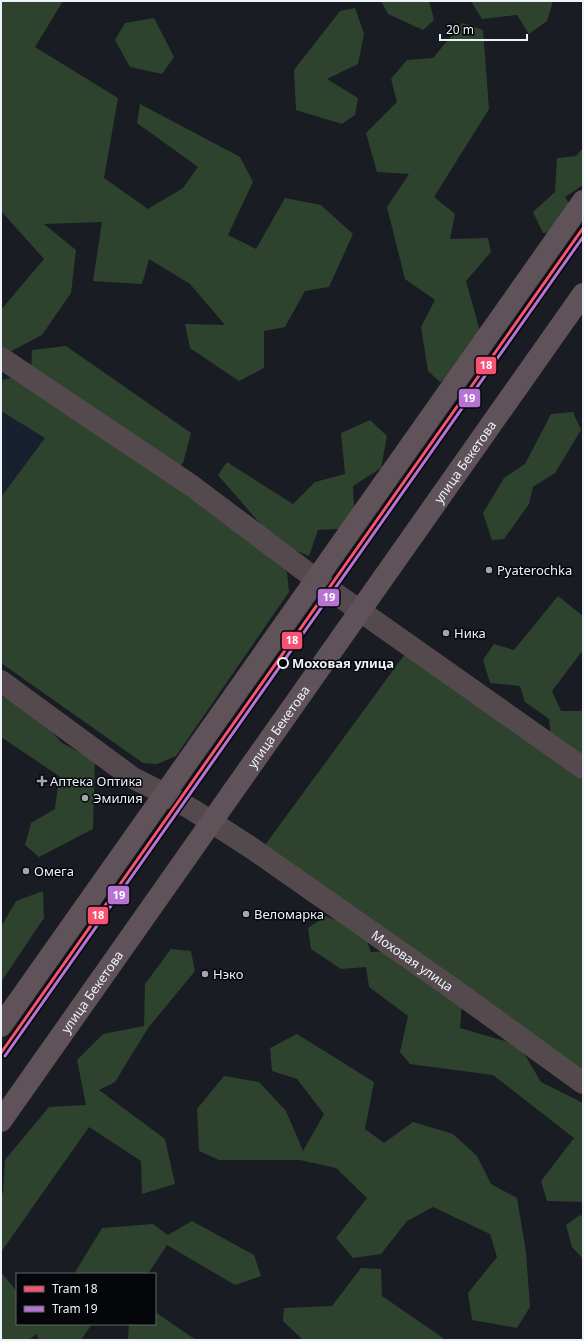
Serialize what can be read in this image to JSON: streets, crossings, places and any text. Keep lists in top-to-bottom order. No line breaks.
{"streets":{"main road":["улица Бекетова"],"street":["Моховая улица"]},"crossings":[["улица Бекетова","Моховая улица"]],"places":{"other":["Pyaterochka","Ника","Моховая улица","Эмилия","Омега","Веломарка","Нэко"],"health":["Аптека Оптика"]},"lines":["tram line 18","tram line 19"],"legend":["Tram 18","Tram 19"],"scale_bar":"20 m"}
